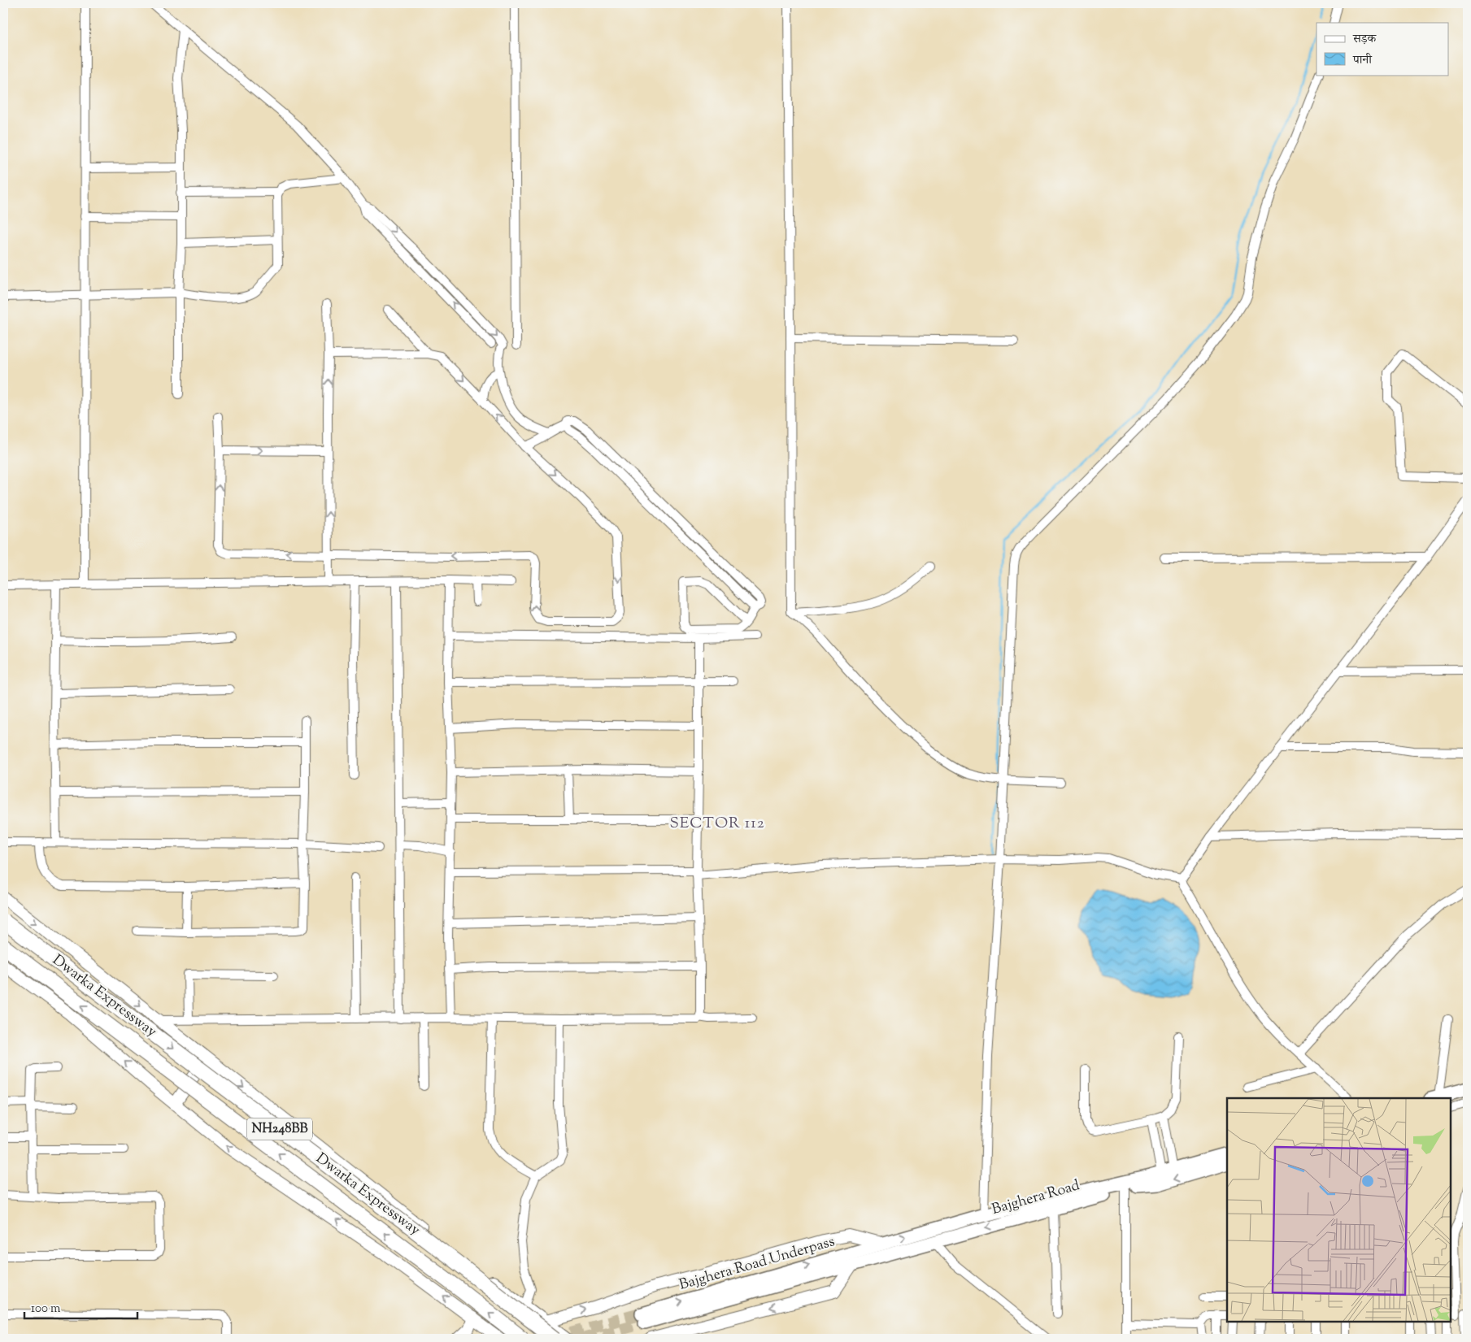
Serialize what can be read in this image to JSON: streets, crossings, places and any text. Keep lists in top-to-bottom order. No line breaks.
{"streets":{"highway":["Dwarka Expressway","NH248BB"],"main road":["Bajghera Road","Bajghera Road Underpass"]},"crossings":[["Bajghera Road","Bajghera Road Underpass"]],"districts":["SECTOR 112"],"legend":["सड़क","पानी"],"scale_bar":"100 m"}
